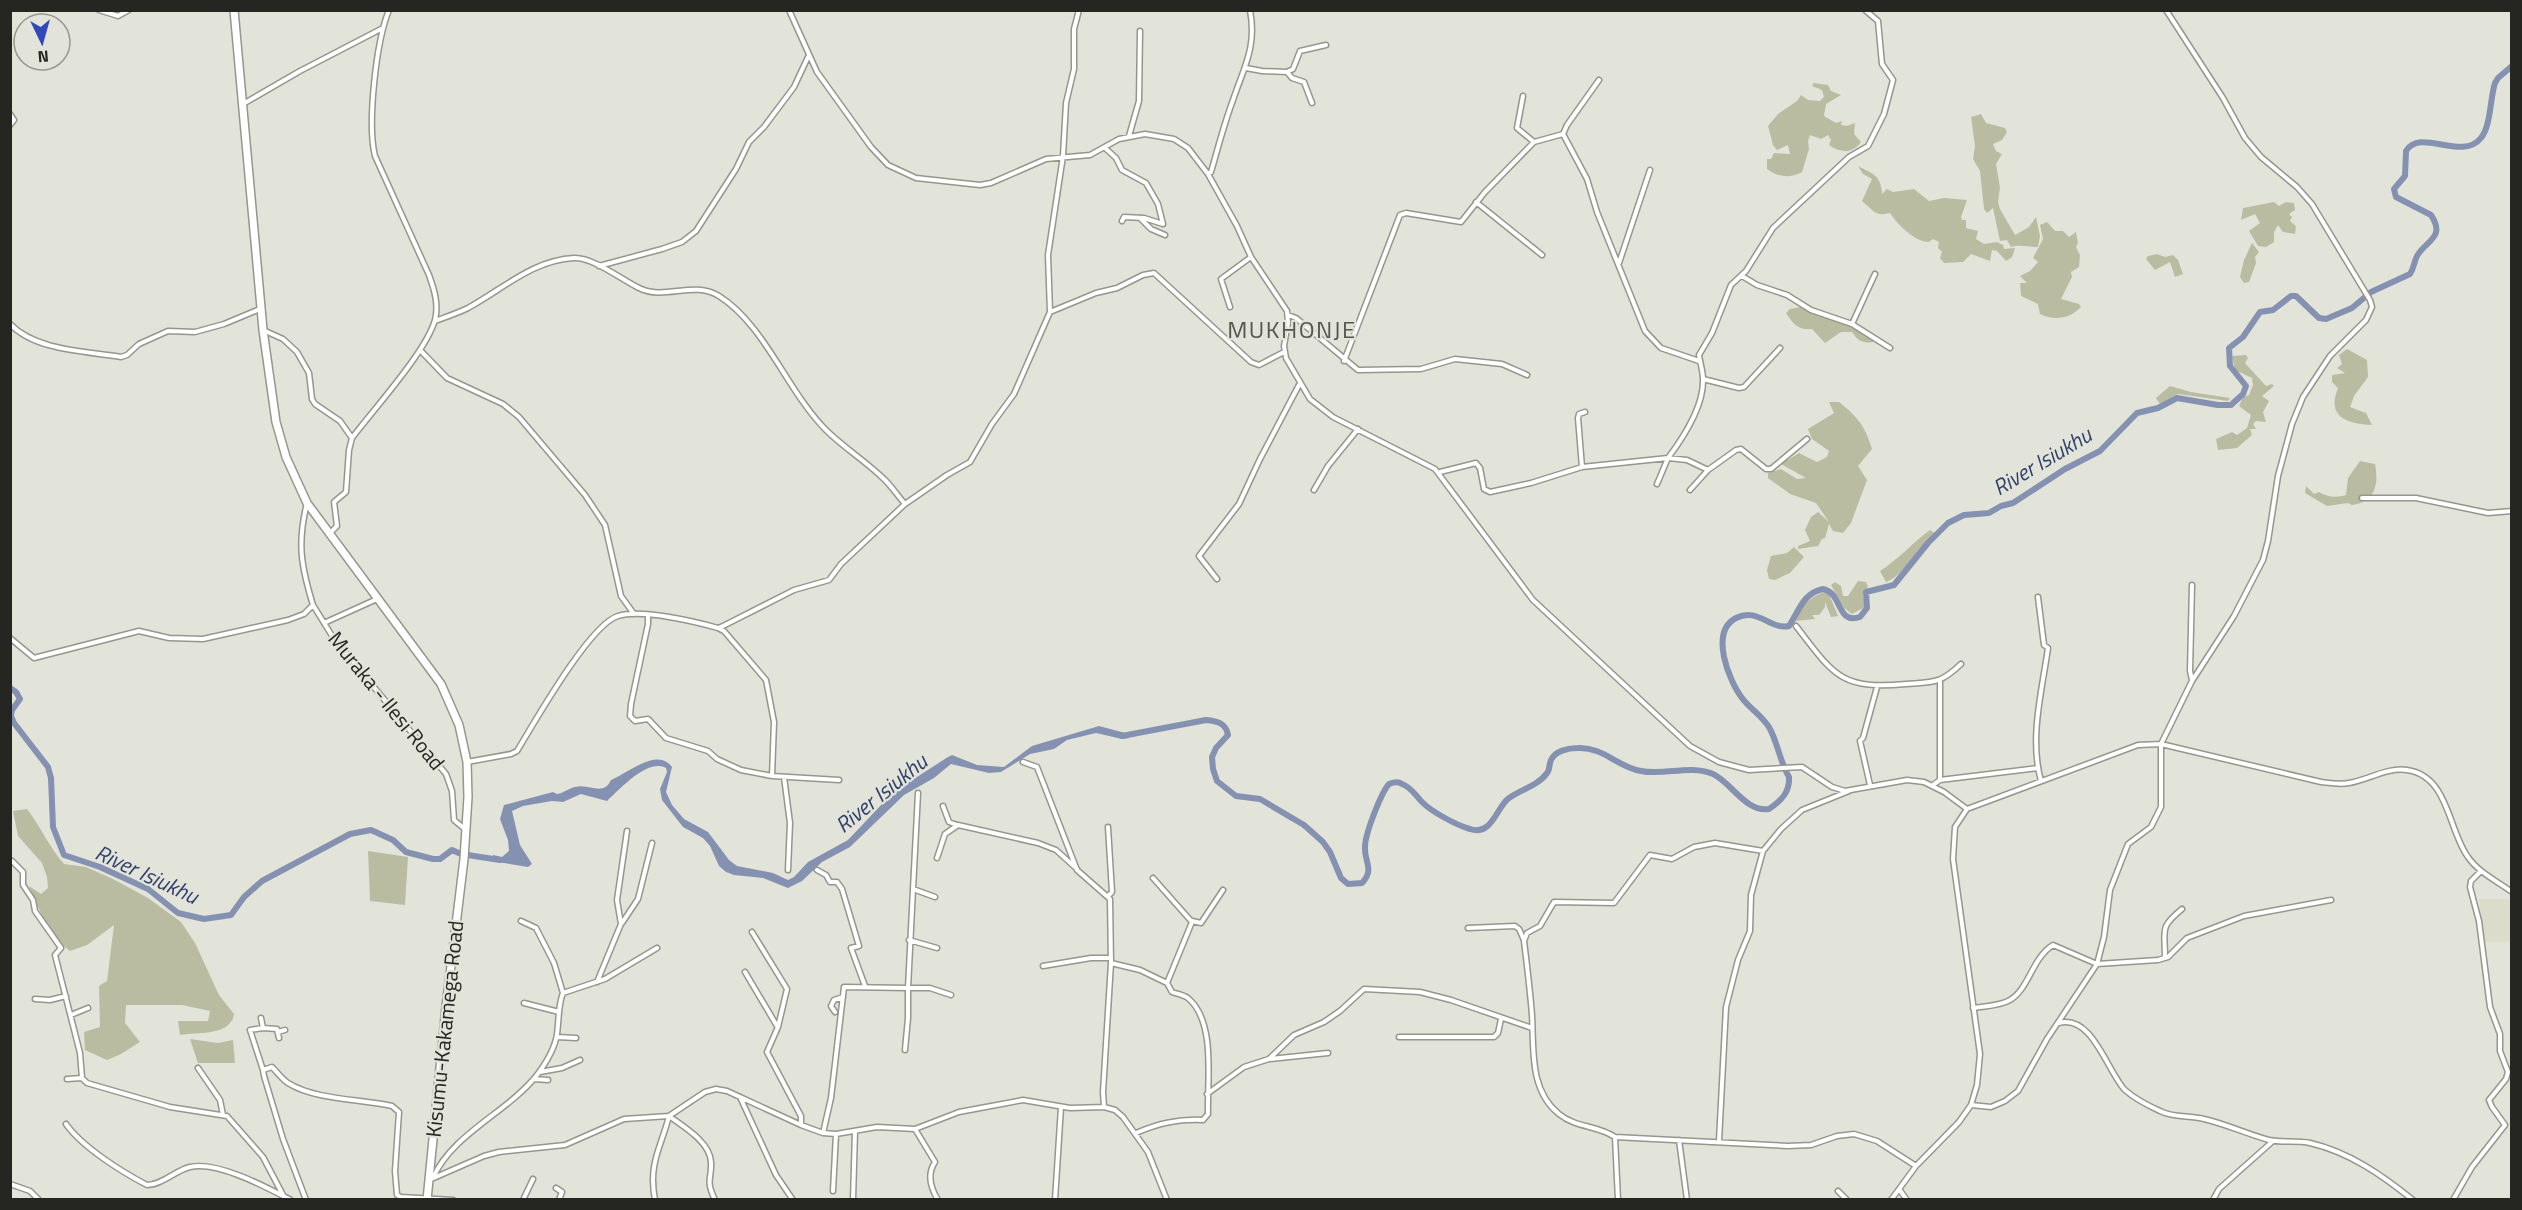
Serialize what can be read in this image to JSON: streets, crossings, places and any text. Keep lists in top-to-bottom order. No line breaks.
{"streets":{"highway":["Kisumu-Kakamega Road"],"street":["Muraka - Ilesi Road"]},"crossings":[["Muraka - Ilesi Road","Kisumu-Kakamega Road"]],"districts":["MUKHONJE"],"water":["River Isiukhu"],"north":"bottom"}
